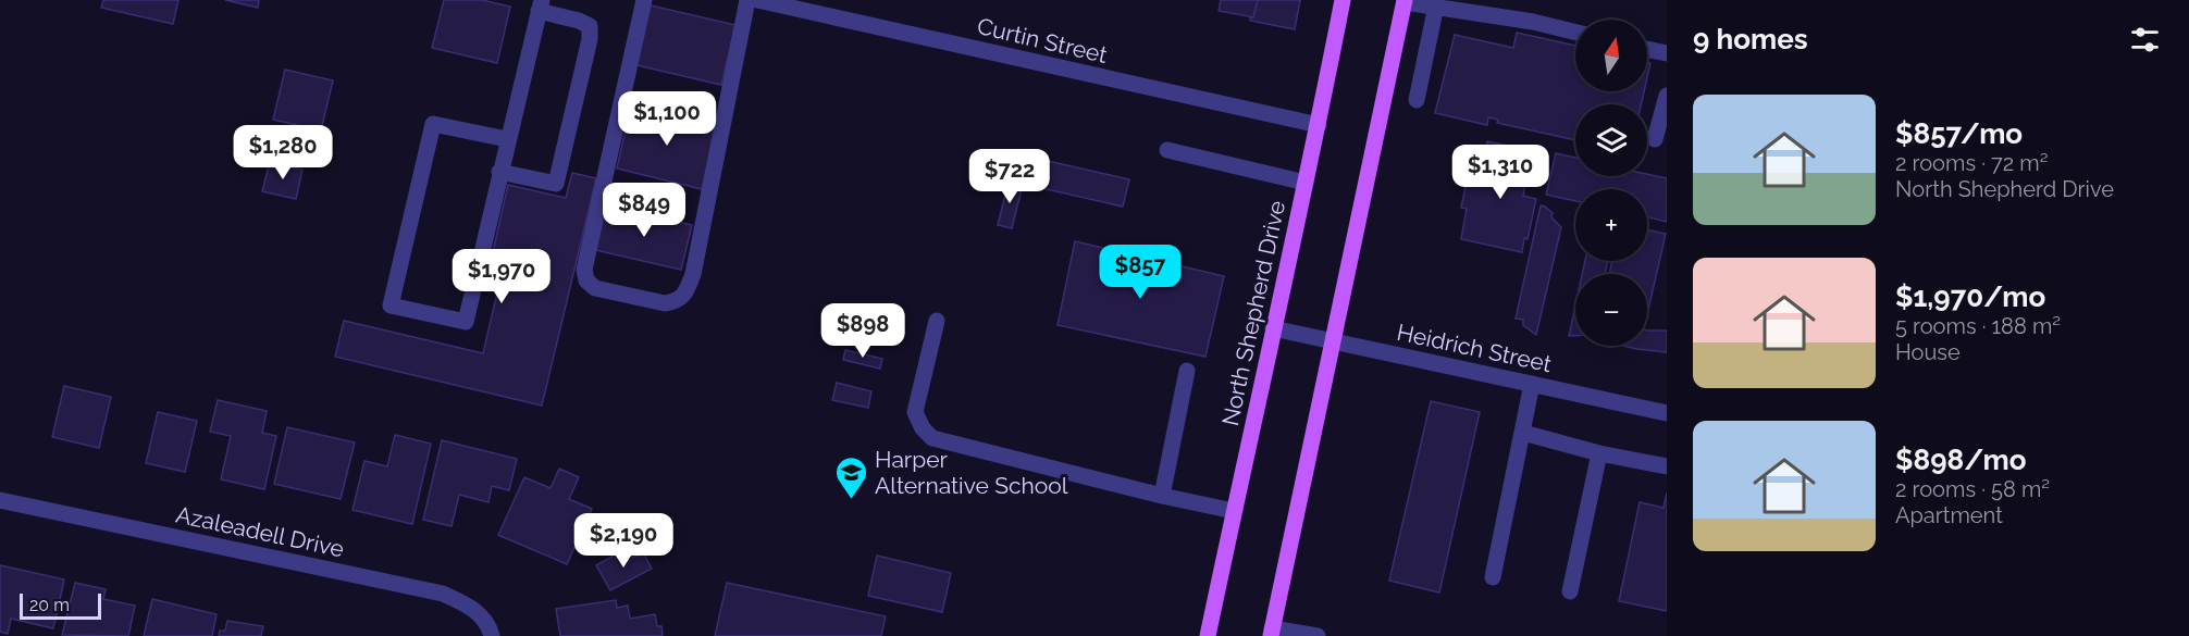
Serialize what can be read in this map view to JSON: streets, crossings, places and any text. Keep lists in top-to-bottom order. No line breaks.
{"streets":{"main road":["North Shepherd Drive"],"street":["Curtin Street","Heidrich Street","Azaleadell Drive"]},"crossings":[["Curtin Street","North Shepherd Drive"],["North Shepherd Drive","Heidrich Street"]],"places":{"school or university":["Harper Alternative School"]},"scale_bar":"20 m","north":"top","page":{"heading":"9 homes","map_buttons":["+","−"],"list":[{"name":"$857/mo","note":"2 rooms · 72 m² · North Shepherd Drive"},{"name":"$1,970/mo","note":"5 rooms · 188 m² · House"},{"name":"$898/mo","note":"2 rooms · 58 m² · Apartment"}],"price":["$1,100","$1,280","$1,310","$722","$849","$857","$1,970","$898","$2,190"],"scale":"20 m"}}
